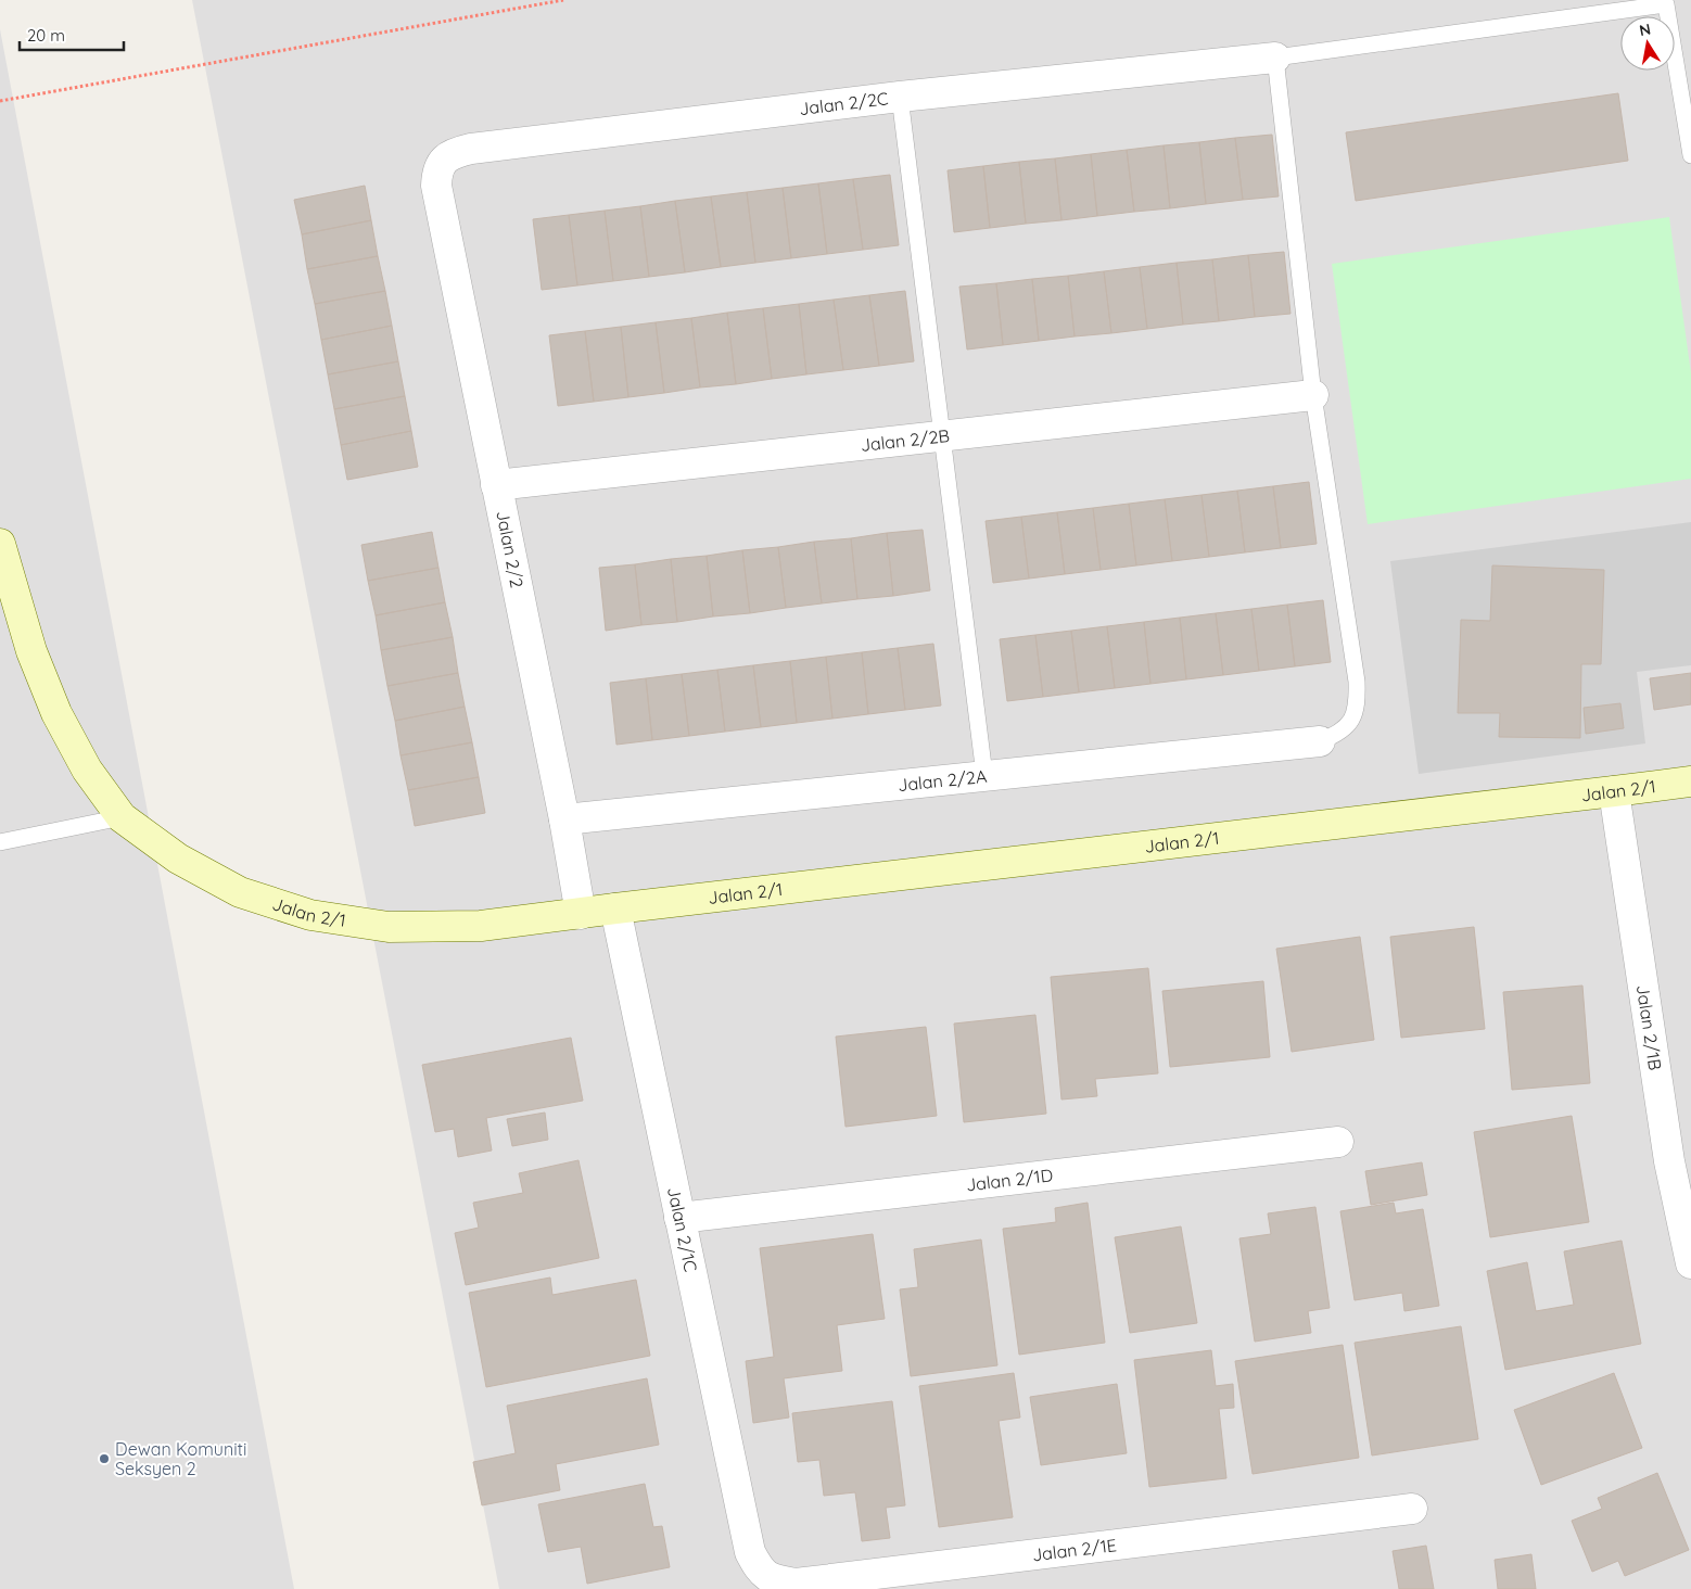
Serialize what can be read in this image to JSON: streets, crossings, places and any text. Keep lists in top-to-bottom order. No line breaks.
{"streets":{"street":["Jalan 2/2C","Jalan 2/2B","Jalan 2/2","Jalan 2/2A","Jalan 2/1","Jalan 2/1B","Jalan 2/1D","Jalan 2/1C","Jalan 2/1E"]},"crossings":[["Jalan 2/2C","Jalan 2/2"],["Jalan 2/2B","Jalan 2/2"],["Jalan 2/2","Jalan 2/2A"],["Jalan 2/2","Jalan 2/1"],["Jalan 2/1","Jalan 2/1B"],["Jalan 2/1","Jalan 2/1C"],["Jalan 2/1D","Jalan 2/1C"],["Jalan 2/1C","Jalan 2/1E"]],"places":["Dewan Komuniti Seksyen 2"],"scale_bar":"20 m","north":"top"}
